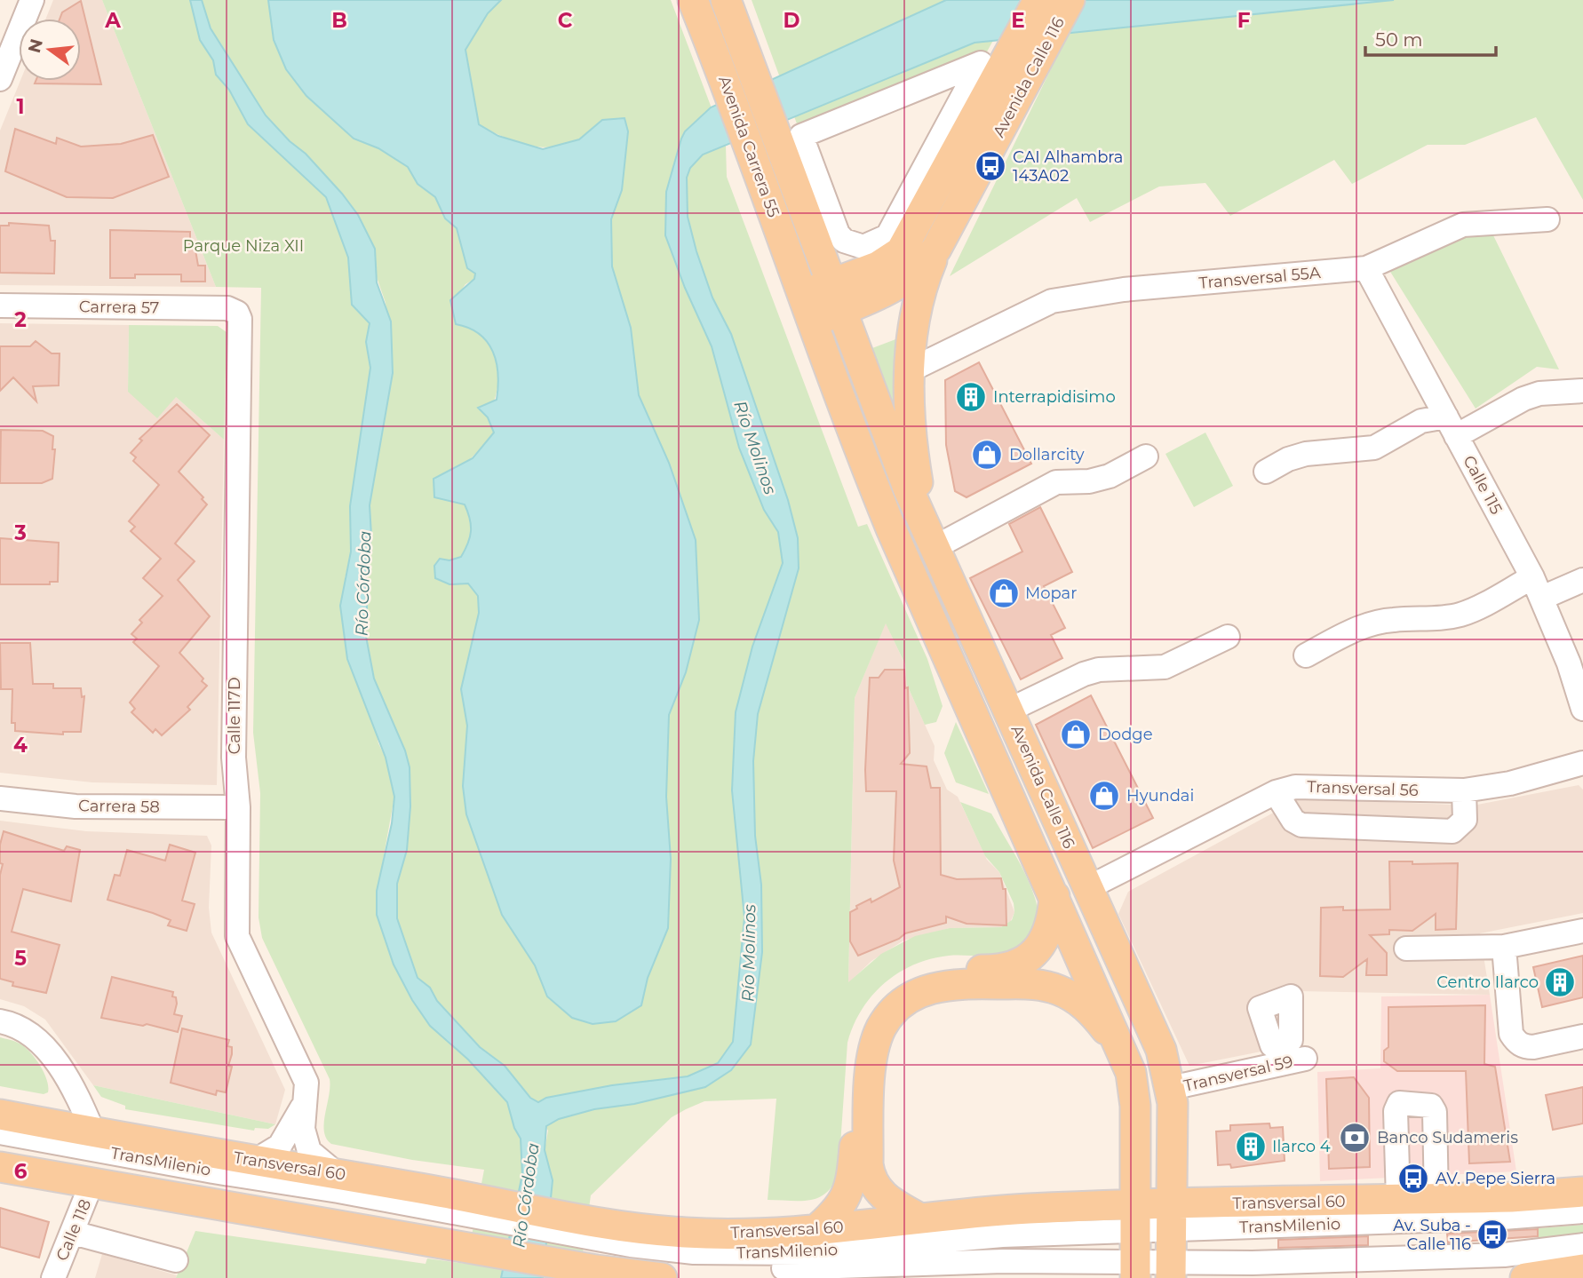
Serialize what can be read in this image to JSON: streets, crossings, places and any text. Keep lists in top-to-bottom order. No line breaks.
{"streets":{"main road":["Avenida Calle 116","Avenida Carrera 55","Transversal 60"],"street":["Transversal 55A","Carrera 57","Calle 115","Calle 117D","Transversal 56","Carrera 58","Transversal 59","TransMilenio","Calle 118"]},"crossings":[["Avenida Calle 116","Avenida Carrera 55"],["Avenida Calle 116","Transversal 56"],["Avenida Calle 116","Transversal 59"],["Avenida Calle 116","TransMilenio"],["Avenida Calle 116","Transversal 60"],["Transversal 55A","Calle 115"],["Carrera 57","Calle 117D"],["Calle 117D","Carrera 58"],["Calle 117D","Transversal 60"],["TransMilenio","Transversal 60"],["Transversal 60","Calle 118"]],"water":["Río Molinos","Río Córdoba"],"parks":["Parque Niza XII"],"places":{"bus stop":["CAI Alhambra 143A02","AV. Pepe Sierra","Av. Suba - Calle 116"],"building":["Interrapidisimo","Centro Ilarco","Ilarco 4"],"shop":["Dollarcity","Mopar","Dodge","Hyundai"],"bank":["Banco Sudameris"]},"scale_bar":"50 m","north":"left","grid":{"columns":["A","B","C","D","E","F"],"rows":["1","2","3","4","5","6"]}}
